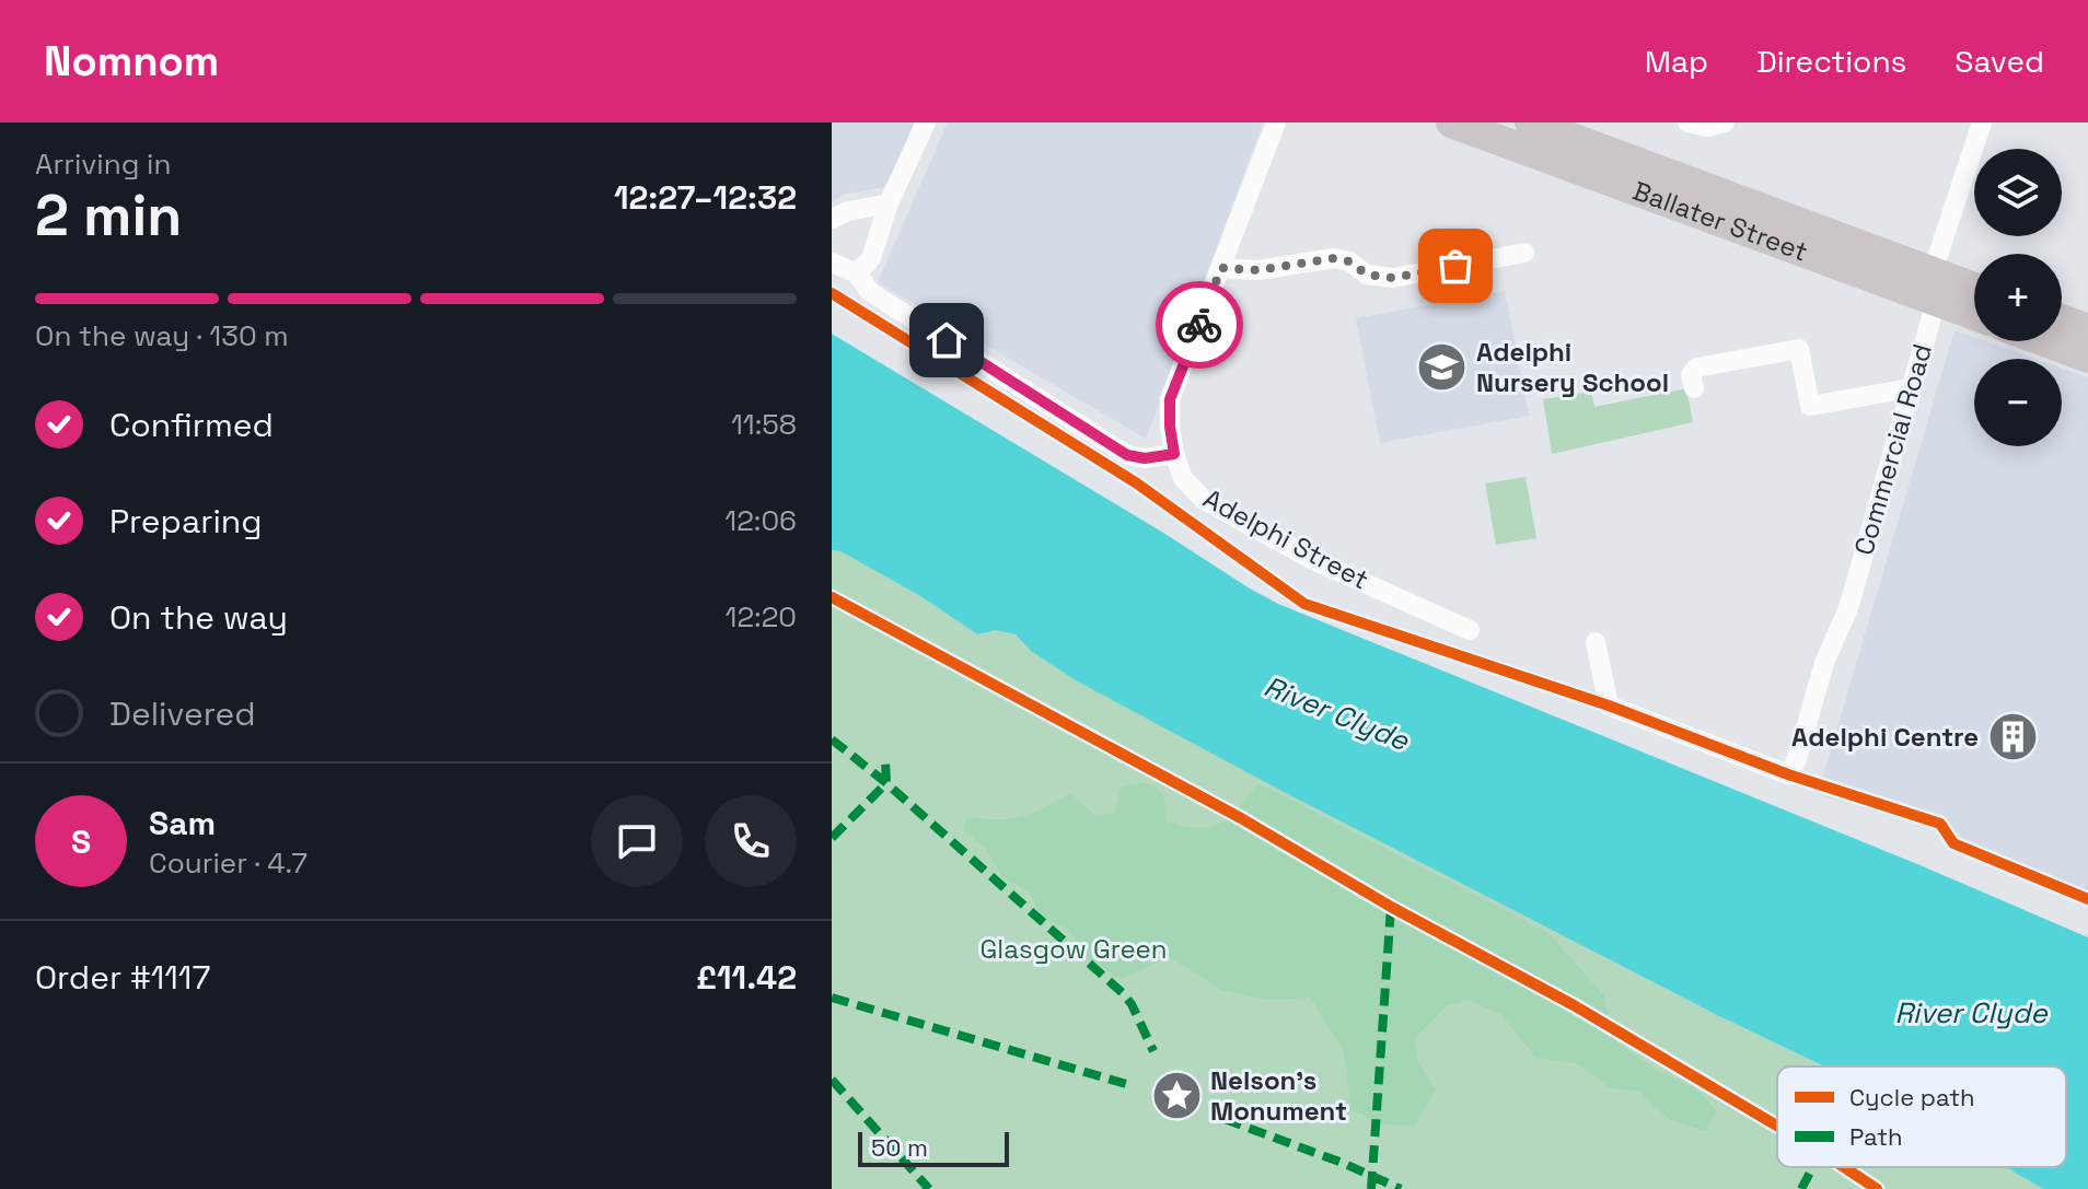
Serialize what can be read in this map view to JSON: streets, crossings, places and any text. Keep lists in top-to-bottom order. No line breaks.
{"streets":{"main road":["Ballater Street"],"street":["Commercial Road","Adelphi Street"]},"crossings":[["Ballater Street","Commercial Road"]],"water":["River Clyde"],"parks":["Glasgow Green"],"places":{"school or university":["Adelphi Nursery School"],"building":["Adelphi Centre"],"place":["Nelson's Monument"]},"legend":["Cycle path","Path"],"scale_bar":"50 m","page":{"header":"Nomnom","nav":["Map","Directions","Saved"],"heading":["2 min","Arriving in","12:27–12:32"],"panel":["Sam","Courier · 4.7","Order #1117","£11.42"],"map_buttons":["+","−"],"bar":"On the way · 130 m","list":[["Confirmed","11:58"],["Preparing","12:06"],["On the way","12:20"],"Delivered"],"round":"S","scale":"50 m"}}
